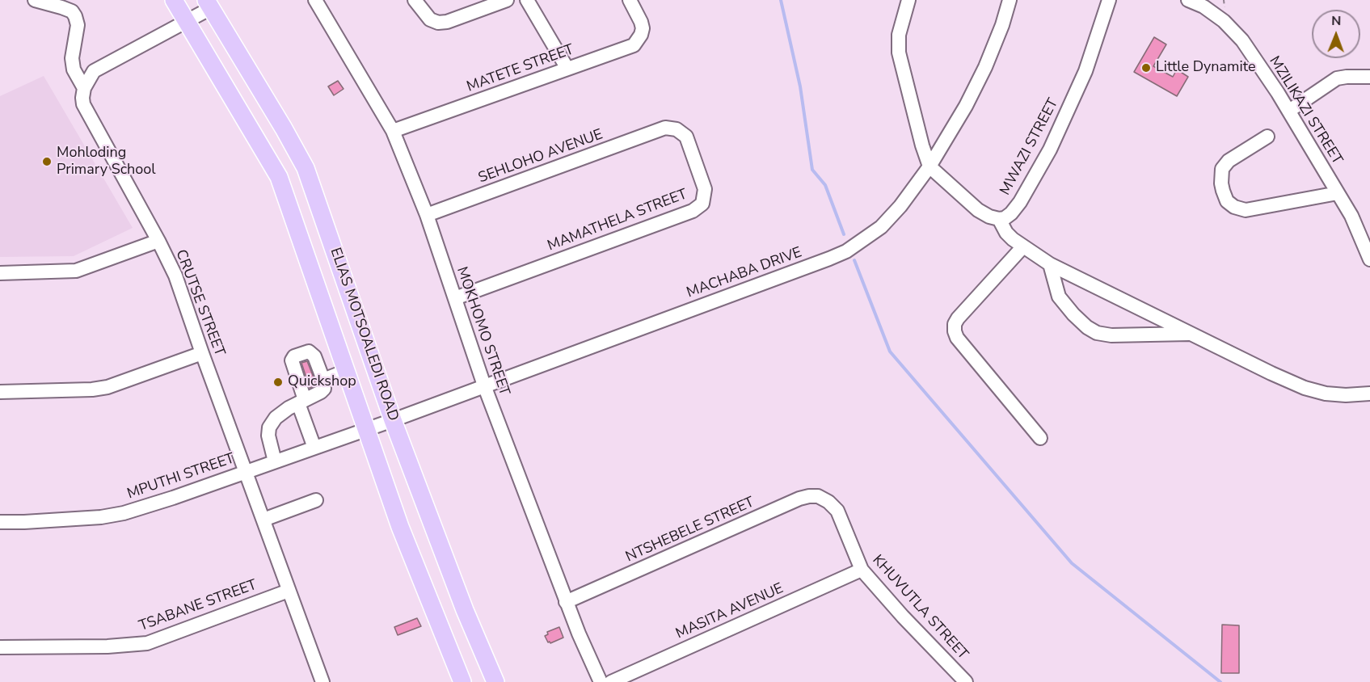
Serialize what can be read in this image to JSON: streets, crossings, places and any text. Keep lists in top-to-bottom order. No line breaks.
{"streets":{"main road":["ELIAS MOTSOALEDI ROAD"],"street":["MATETE STREET","MZILIKAZI STREET","MWAZI STREET","SEHLOHO AVENUE","MAMATHELA STREET","MACHABA DRIVE","CRUTSE STREET","MOKHOMO STREET","MPUTHI STREET","NTSHEBELE STREET","TSABANE STREET","KHUVUTLA STREET","MASITA AVENUE"]},"crossings":[["MATETE STREET","MOKHOMO STREET"],["SEHLOHO AVENUE","MAMATHELA STREET"],["SEHLOHO AVENUE","MOKHOMO STREET"],["MAMATHELA STREET","MOKHOMO STREET"],["MACHABA DRIVE","MOKHOMO STREET"],["MACHABA DRIVE","ELIAS MOTSOALEDI ROAD"],["MACHABA DRIVE","MPUTHI STREET"],["CRUTSE STREET","MPUTHI STREET"],["CRUTSE STREET","TSABANE STREET"],["MOKHOMO STREET","NTSHEBELE STREET"],["ELIAS MOTSOALEDI ROAD","MPUTHI STREET"],["NTSHEBELE STREET","KHUVUTLA STREET"],["KHUVUTLA STREET","MASITA AVENUE"]],"places":["Little Dynamite","Mohloding Primary School","Quickshop"],"north":"top"}
